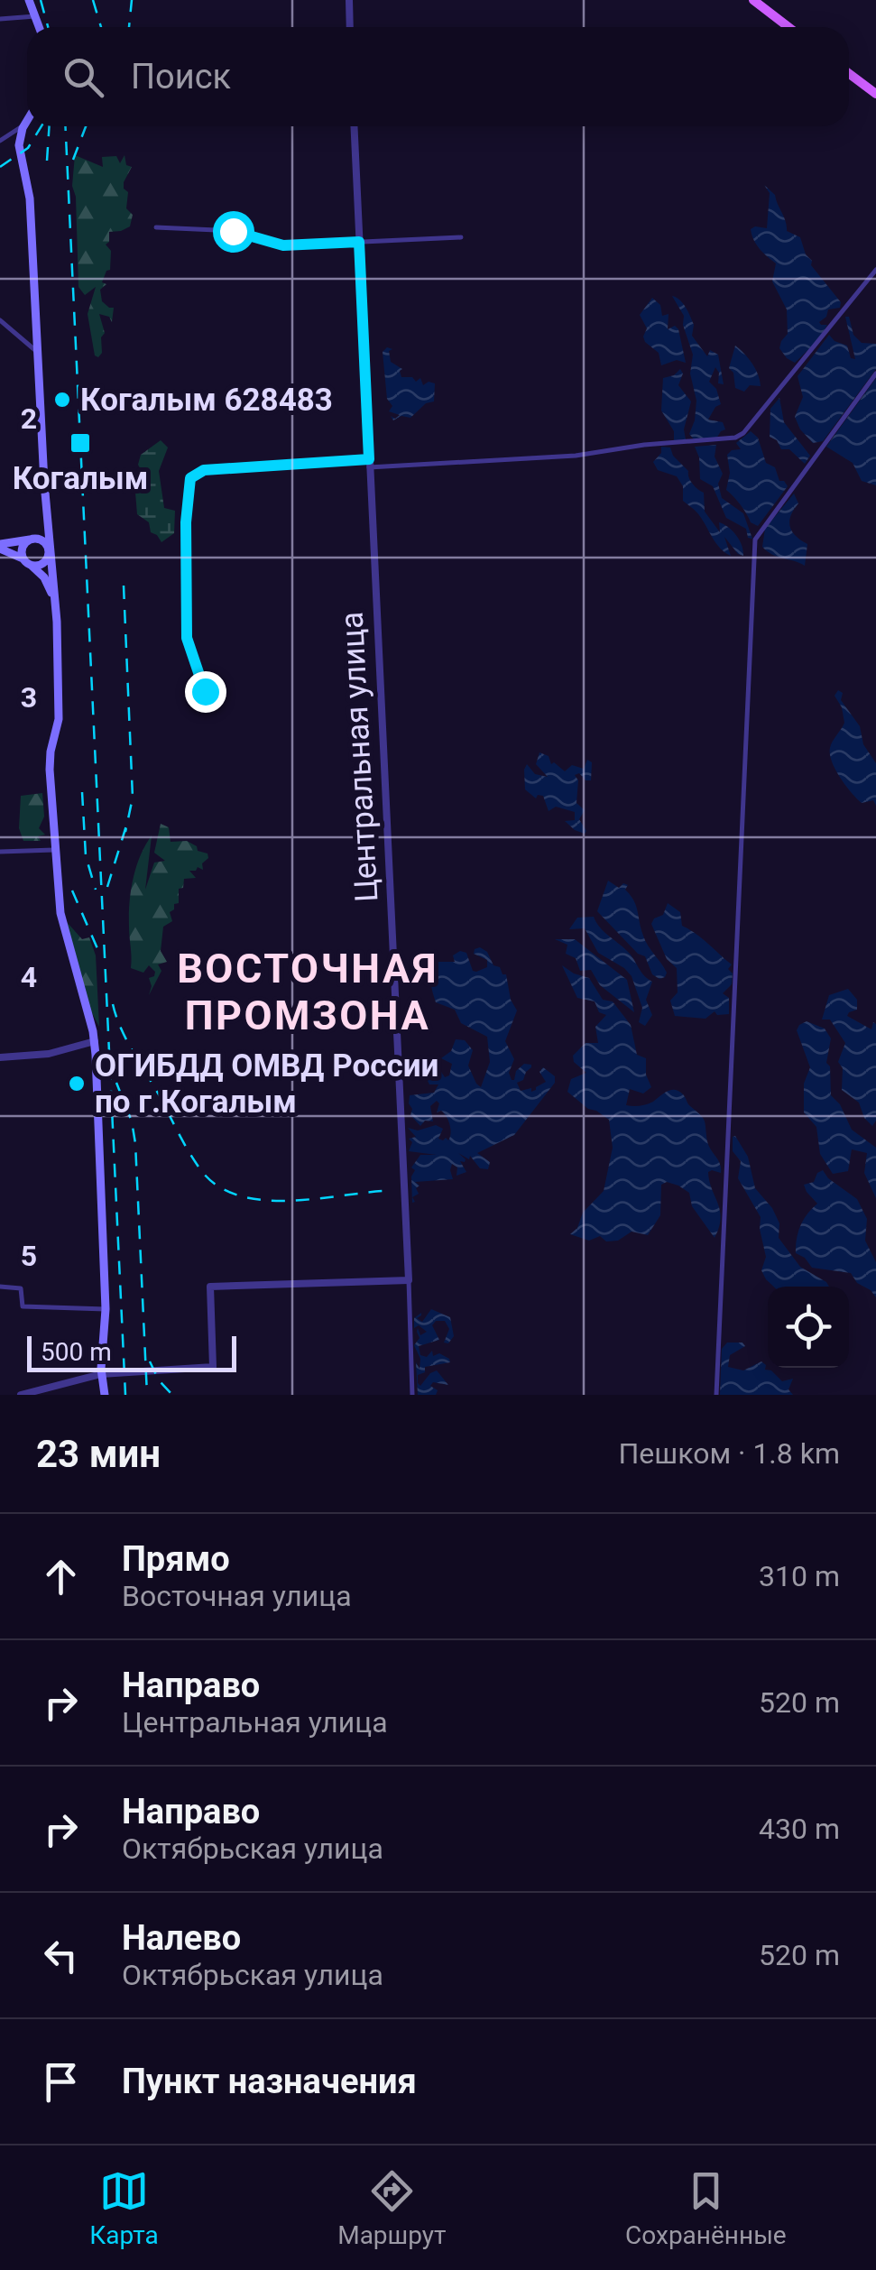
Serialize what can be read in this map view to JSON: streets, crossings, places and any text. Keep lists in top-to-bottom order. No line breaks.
{"streets":{"street":["Центральная улица"]},"districts":["ВОСТОЧНАЯ ПРОМЗОНА"],"places":{"other":["Когалым 628483","ОГИБДД ОМВД России по г.Когалым"],"transit":["Когалым"]},"scale_bar":"500 m","page":{"search":"Поиск","scale":"500 m","heading":["23 мин","Пешком · 1.8 km"],"list":[["Прямо","Восточная улица","310 m"],["Направо","Центральная улица","520 m"],["Направо","Октябрьская улица","430 m"],["Налево","Октябрьская улица","520 m"],"Пункт назначения"],"nav":["Карта","Маршрут","Сохранённые"]},"grid":{"rows":["2","3","4","5"]}}
